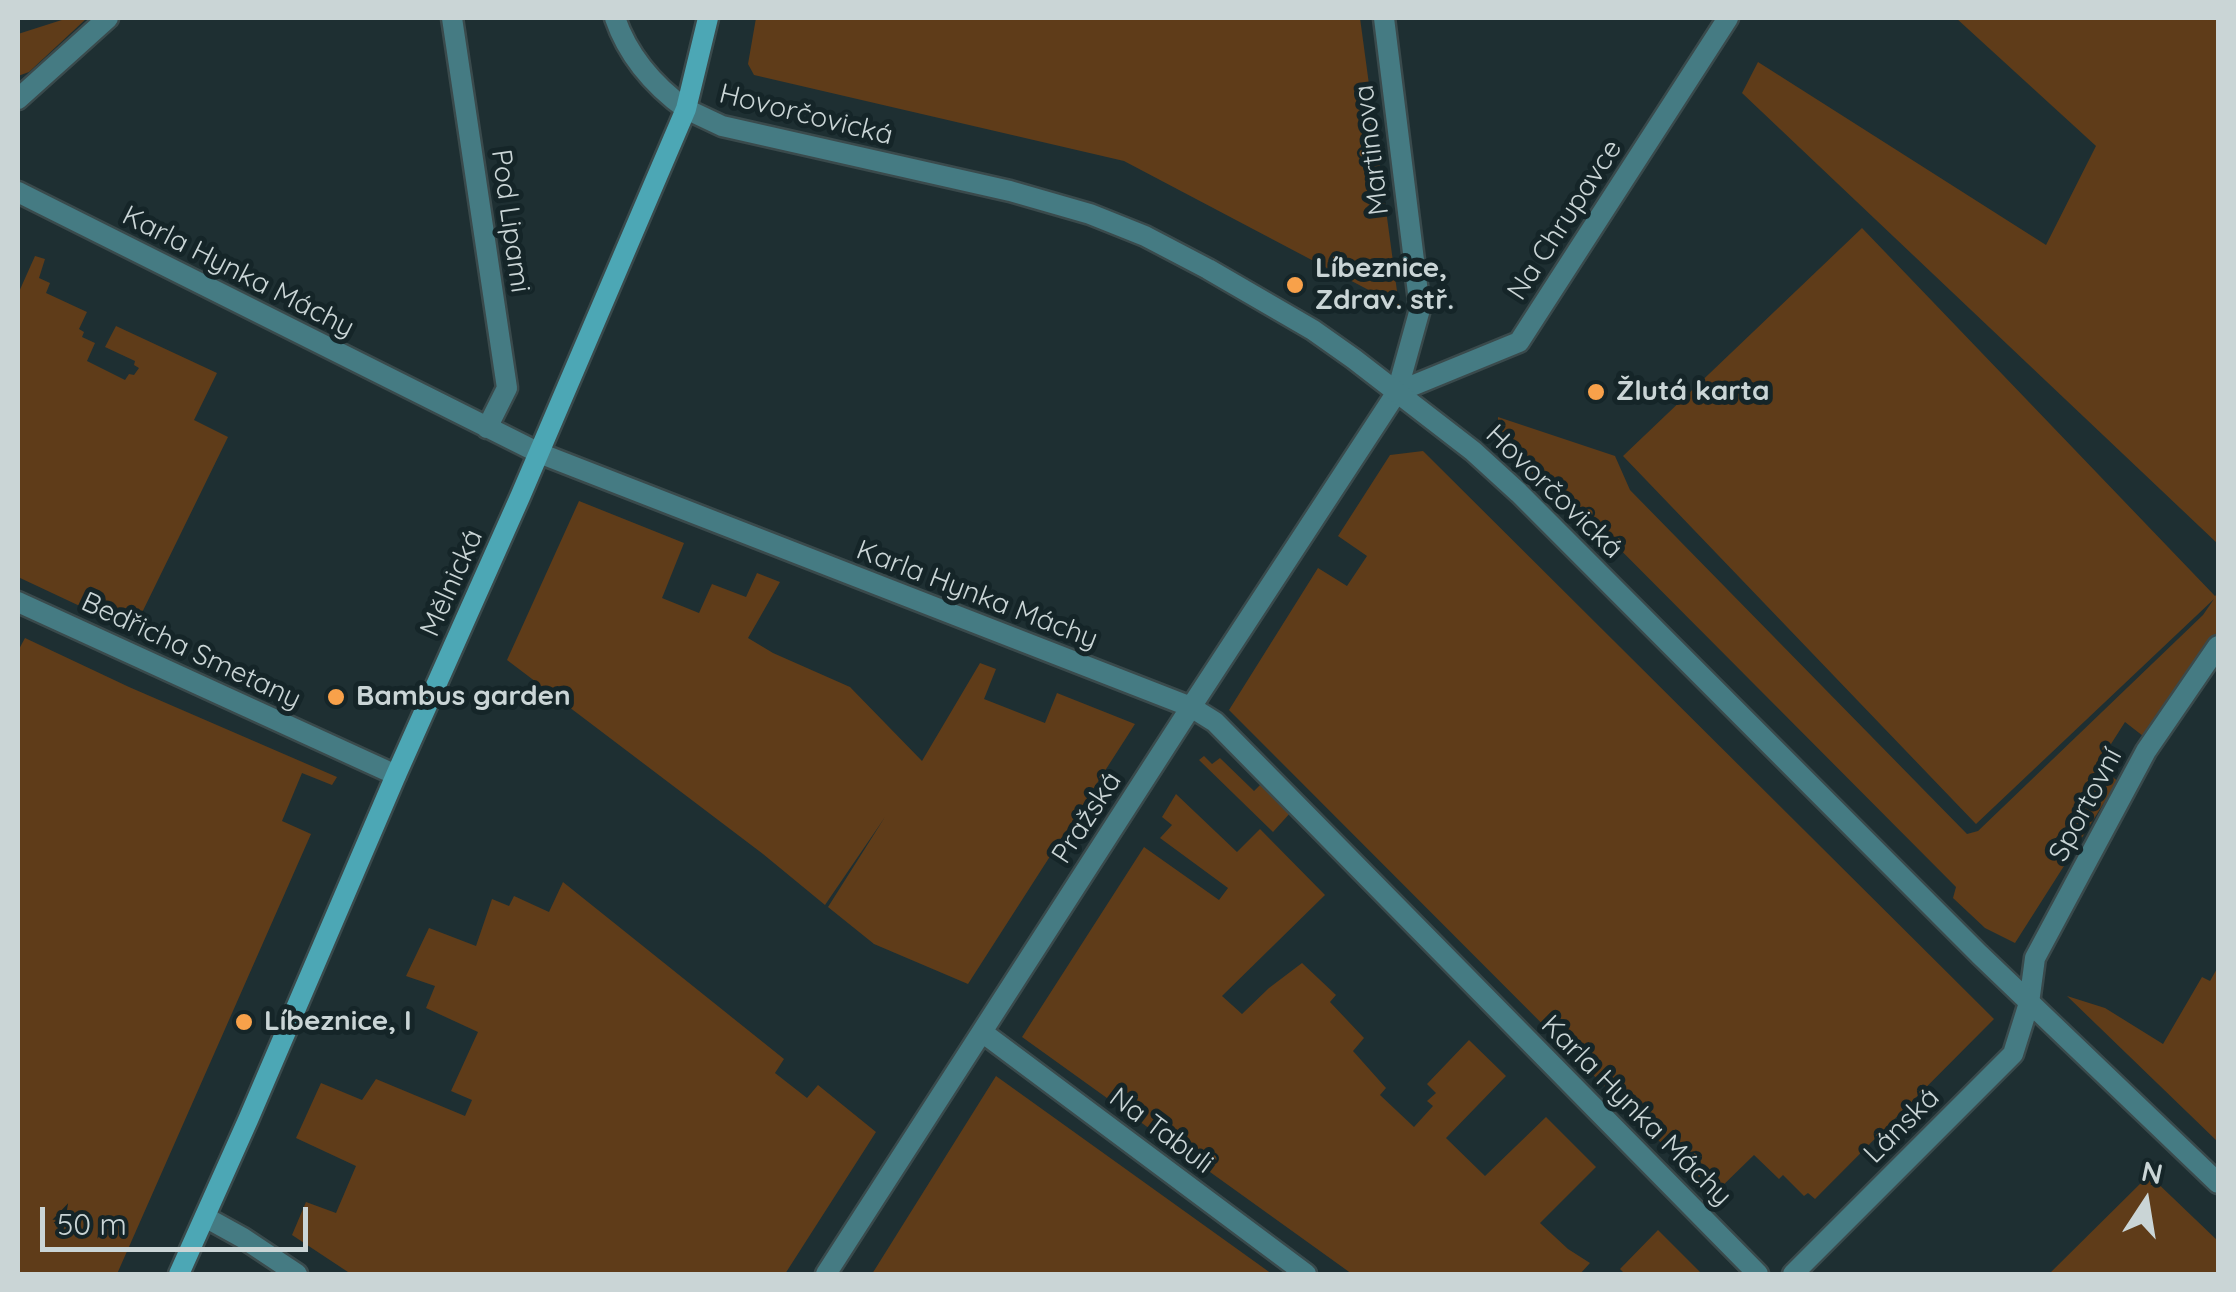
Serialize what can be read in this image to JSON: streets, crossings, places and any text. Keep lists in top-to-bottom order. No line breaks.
{"streets":{"main road":["Mělnická"],"street":["Hovorčovická","Martinova","Na Chrupavce","Pod Lipami","Karla Hynka Máchy","Bedřicha Smetany","Sportovní","Pražská","Lánská","Na Tabuli"]},"crossings":[["Hovorčovická","Martinova"],["Hovorčovická","Na Chrupavce"],["Hovorčovická","Mělnická"],["Hovorčovická","Sportovní"],["Hovorčovická","Pražská"],["Hovorčovická","Lánská"],["Martinova","Na Chrupavce"],["Martinova","Pražská"],["Na Chrupavce","Pražská"],["Pod Lipami","Karla Hynka Máchy"],["Karla Hynka Máchy","Mělnická"],["Karla Hynka Máchy","Pražská"],["Mělnická","Bedřicha Smetany"],["Sportovní","Lánská"],["Pražská","Na Tabuli"]],"places":["Líbeznice, Zdrav. stř.","Žlutá karta","Bambus garden","Líbeznice, I"],"scale_bar":"50 m","north":"top"}
